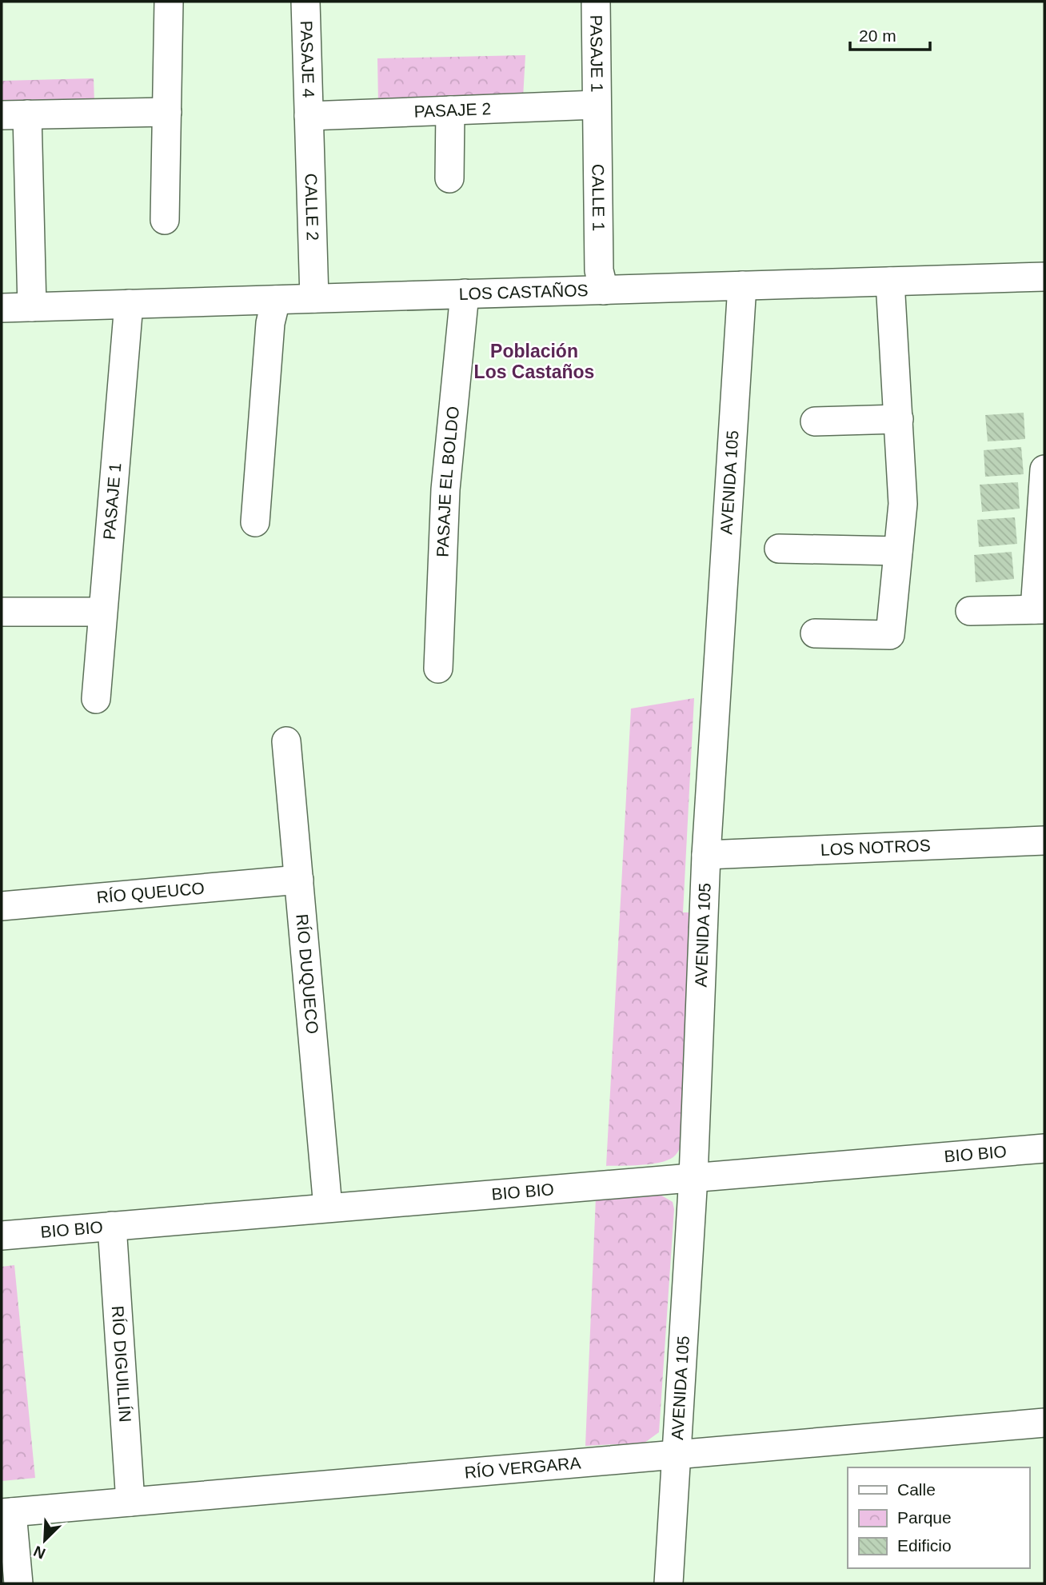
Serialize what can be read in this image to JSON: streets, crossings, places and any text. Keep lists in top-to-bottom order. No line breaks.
{"streets":{"street":["PASAJE 1","PASAJE 4","PASAJE 2","CALLE 1","CALLE 2","LOS CASTAÑOS","PASAJE EL BOLDO","AVENIDA 105","LOS NOTROS","RÍO QUEUCO","RÍO DUQUECO","BIO BIO","RÍO DIGUILLÍN","RÍO VERGARA"]},"crossings":[["PASAJE 1","PASAJE 2"],["PASAJE 1","CALLE 1"],["PASAJE 1","LOS CASTAÑOS"],["PASAJE 4","PASAJE 2"],["PASAJE 4","CALLE 2"],["PASAJE 2","CALLE 1"],["PASAJE 2","CALLE 2"],["CALLE 1","LOS CASTAÑOS"],["CALLE 2","LOS CASTAÑOS"],["LOS CASTAÑOS","PASAJE EL BOLDO"],["LOS CASTAÑOS","AVENIDA 105"],["AVENIDA 105","LOS NOTROS"],["AVENIDA 105","BIO BIO"],["AVENIDA 105","RÍO VERGARA"],["RÍO QUEUCO","RÍO DUQUECO"],["RÍO DUQUECO","BIO BIO"],["BIO BIO","RÍO DIGUILLÍN"],["RÍO DIGUILLÍN","RÍO VERGARA"]],"districts":["Población Los Castaños"],"legend":["Calle","Parque","Edificio"],"scale_bar":"20 m","north":"bottom left"}
